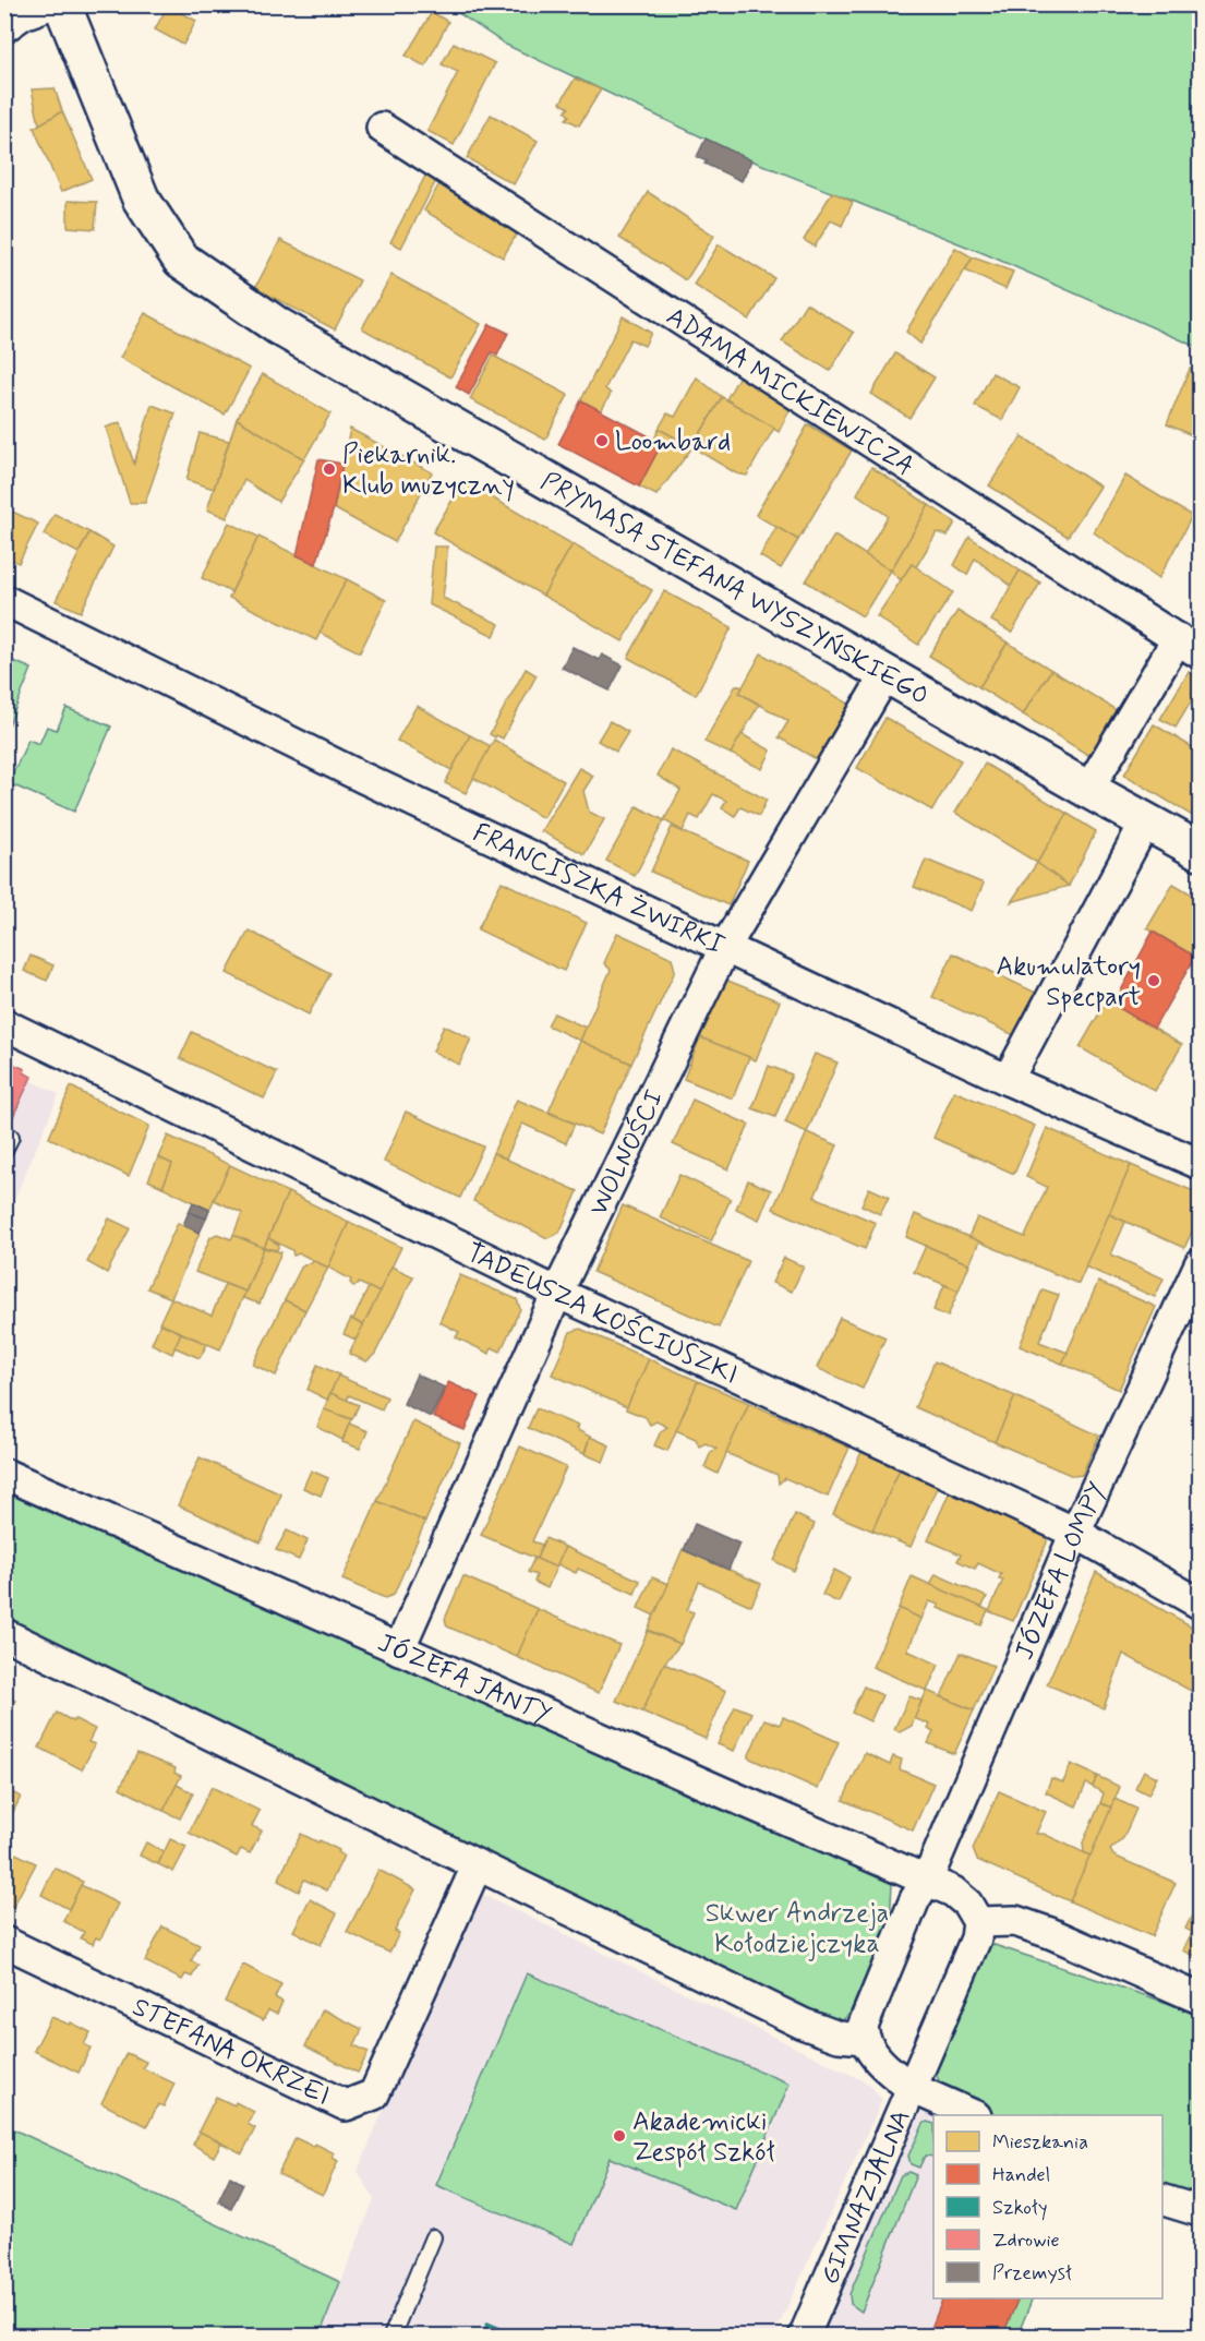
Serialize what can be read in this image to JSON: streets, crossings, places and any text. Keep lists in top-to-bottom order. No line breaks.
{"streets":{"street":["ADAMA MICKIEWICZA","PRYMASA STEFANA WYSZYŃSKIEGO","FRANCISZKA ŻWIRKI","WOLNOŚCI","TADEUSZA KOŚCIUSZKI","JÓZEFA LOMPY","JÓZEFA JANTY","STEFANA OKRZEI","GIMNAZJALNA"]},"crossings":[["PRYMASA STEFANA WYSZYŃSKIEGO","WOLNOŚCI"],["FRANCISZKA ŻWIRKI","WOLNOŚCI"],["WOLNOŚCI","TADEUSZA KOŚCIUSZKI"],["WOLNOŚCI","JÓZEFA JANTY"],["TADEUSZA KOŚCIUSZKI","JÓZEFA LOMPY"],["JÓZEFA LOMPY","JÓZEFA JANTY"]],"parks":["Skwer Andrzeja Kołodziejczyka"],"places":["Loombard","Piekarnik. Klub muzyczny","Akumulatory Specpart","Akademicki Zespół Szkół"],"legend":["Mieszkania","Handel","Szkoły","Zdrowie","Przemysł"]}
